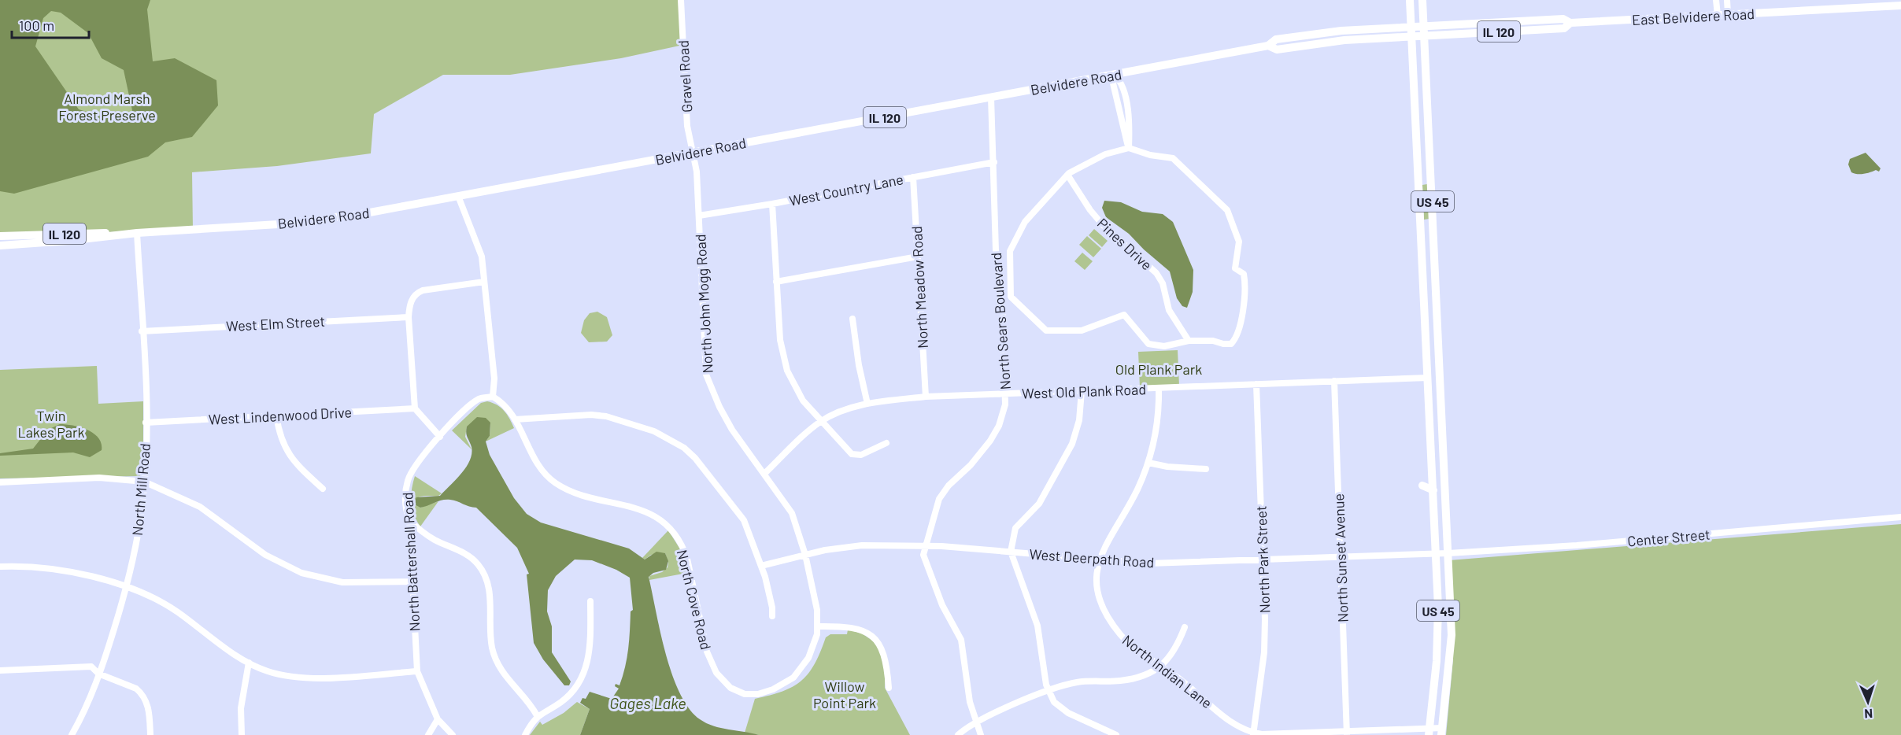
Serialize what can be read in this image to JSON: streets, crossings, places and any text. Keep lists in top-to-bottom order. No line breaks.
{"streets":{"main road":["East Belvidere Road","IL 120","Belvidere Road","US 45"],"street":["Gravel Road","West Country Lane","Pines Drive","North Meadow Road","North John Mogg Road","North Sears Boulevard","West Elm Street","West Old Plank Road","West Lindenwood Drive","North Mill Road","Center Street","West Deerpath Road","North Sunset Avenue","North Park Street","North Battershall Road","North Cove Road","North Indian Lane"]},"crossings":[["East Belvidere Road","Belvidere Road"],["East Belvidere Road","US 45"],["Gravel Road","Belvidere Road"],["Gravel Road","North John Mogg Road"],["Belvidere Road","US 45"],["Belvidere Road","North John Mogg Road"],["Belvidere Road","North Sears Boulevard"],["Belvidere Road","North Mill Road"],["West Country Lane","North Meadow Road"],["West Country Lane","North John Mogg Road"],["West Country Lane","North Sears Boulevard"],["US 45","West Old Plank Road"],["US 45","Center Street"],["US 45","West Deerpath Road"],["US 45","North Indian Lane"],["North Meadow Road","West Old Plank Road"],["North John Mogg Road","West Old Plank Road"],["North John Mogg Road","West Deerpath Road"],["North John Mogg Road","North Cove Road"],["North Sears Boulevard","West Old Plank Road"],["North Sears Boulevard","West Deerpath Road"],["West Elm Street","North Mill Road"],["West Old Plank Road","North Sunset Avenue"],["West Old Plank Road","North Park Street"],["West Old Plank Road","North Indian Lane"],["West Lindenwood Drive","North Mill Road"],["Center Street","West Deerpath Road"],["West Deerpath Road","North Sunset Avenue"],["West Deerpath Road","North Park Street"],["West Deerpath Road","North Indian Lane"],["North Sunset Avenue","North Indian Lane"],["North Park Street","North Indian Lane"],["North Battershall Road","North Cove Road"]],"water":["Gages Lake"],"parks":["Almond Marsh Forest Preserve","Old Plank Park","Twin Lakes Park","Willow Point Park"],"scale_bar":"100 m","north":"bottom"}
